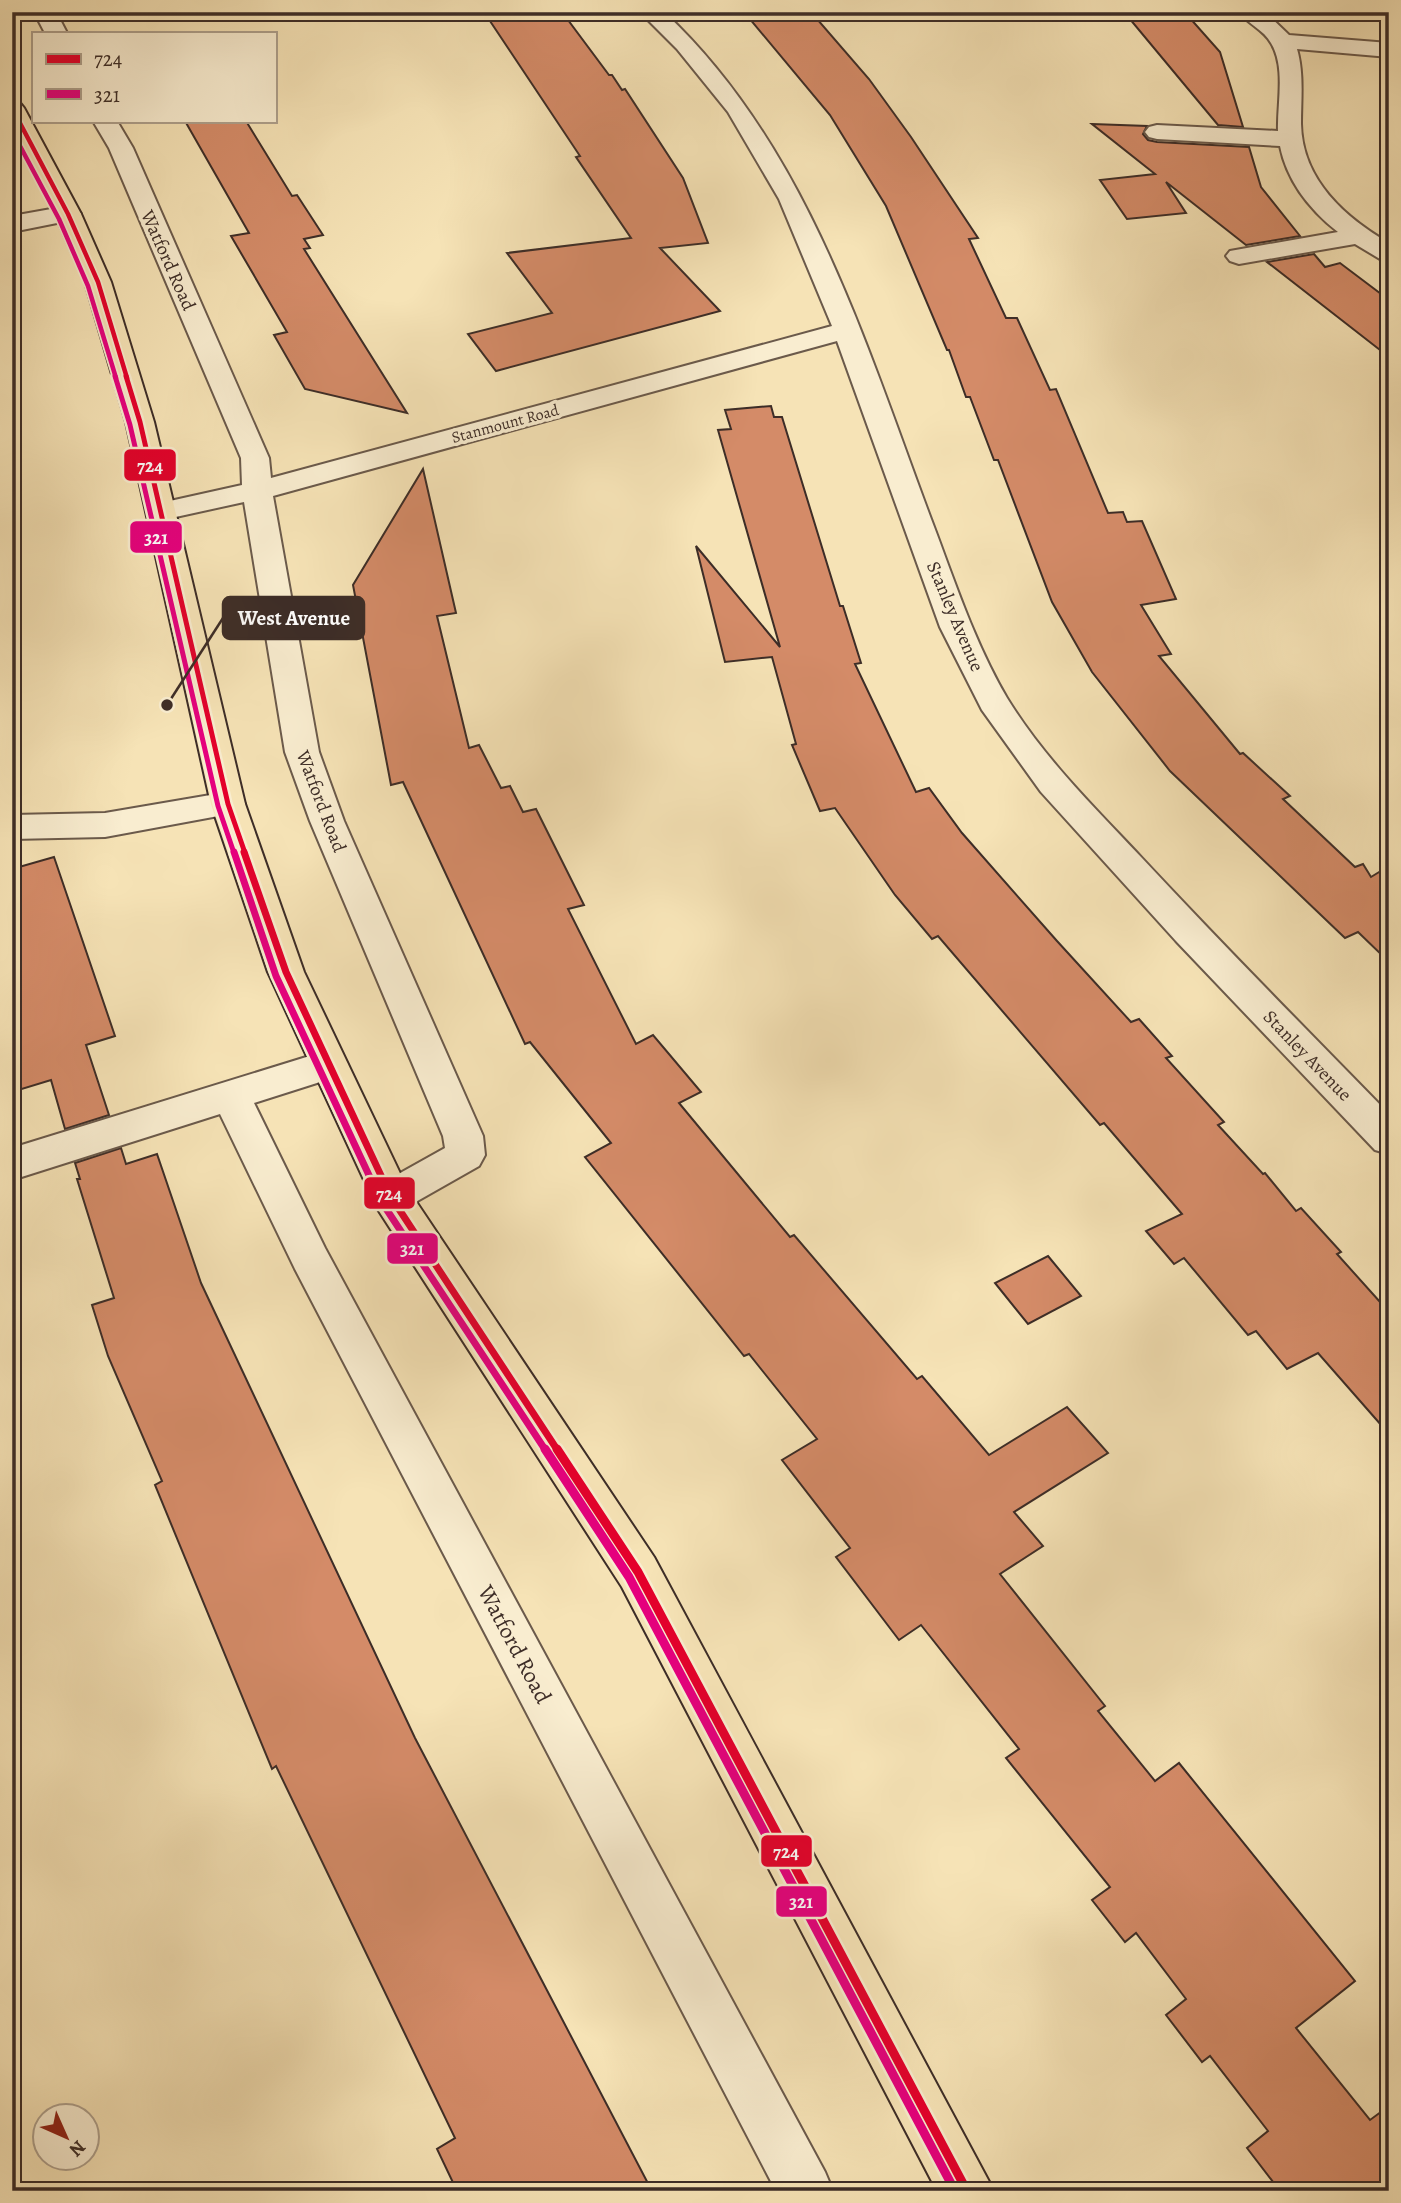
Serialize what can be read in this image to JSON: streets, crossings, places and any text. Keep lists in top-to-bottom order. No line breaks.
{"streets":{"street":["Watford Road","Stanmount Road","Stanley Avenue"]},"crossings":[["Watford Road","Stanmount Road"],["Stanmount Road","Stanley Avenue"]],"places":["West Avenue"],"lines":["transit line 724","transit line 321"],"legend":["724","321"],"north":"bottom right"}
